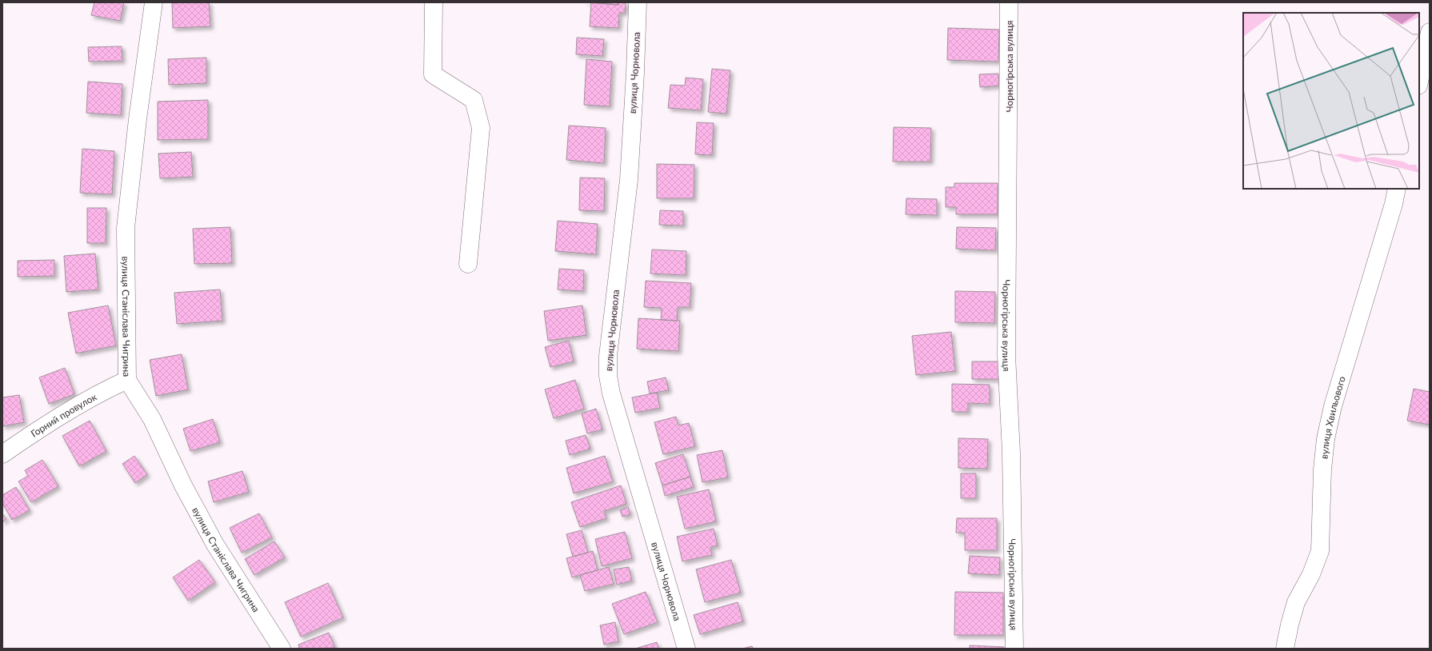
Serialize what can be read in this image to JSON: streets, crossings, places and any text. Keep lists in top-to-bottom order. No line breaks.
{"streets":{"street":["Чорногірська вулиця","вулиця Чорновола","вулиця Станіслава Чигрина","Горний провулок","вулиця Хвильового"]},"crossings":[["вулиця Станіслава Чигрина","Горний провулок"]]}
